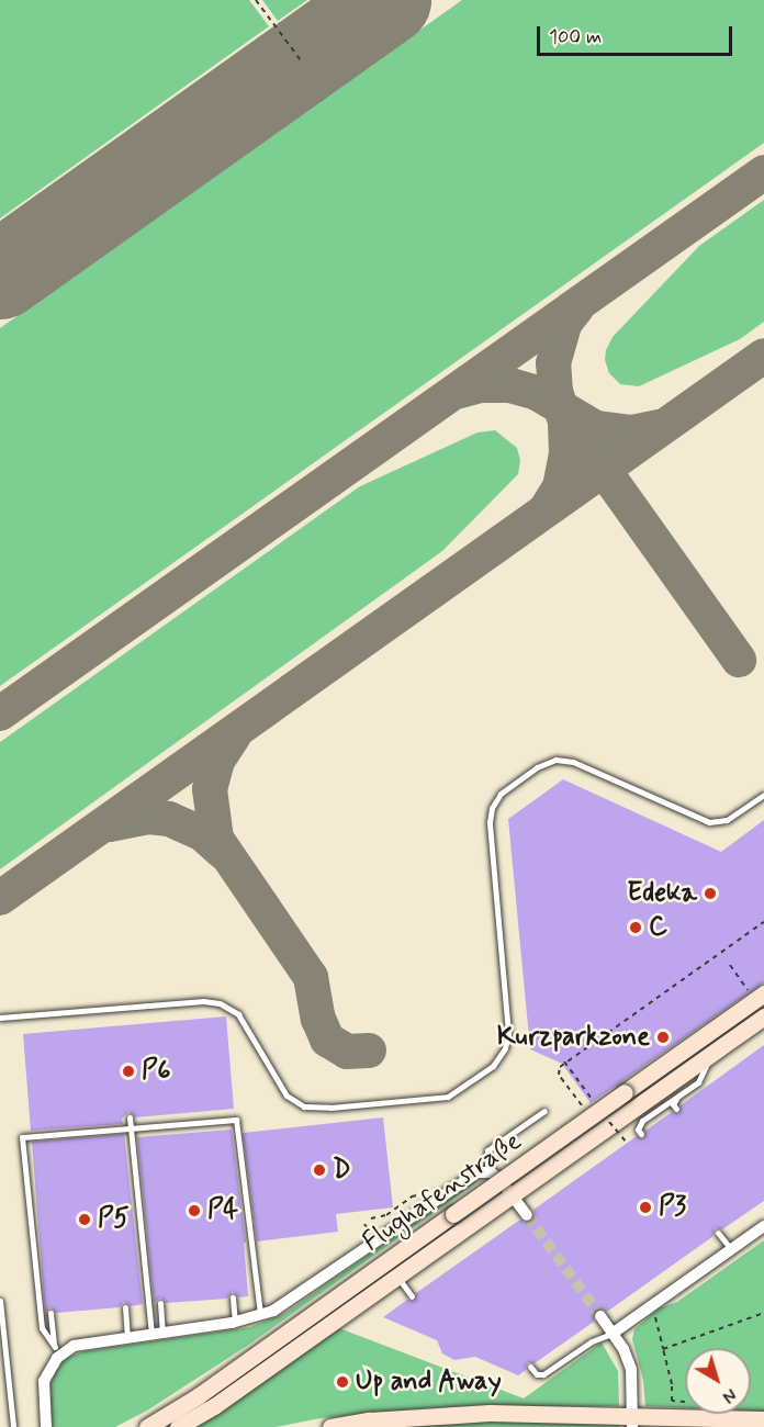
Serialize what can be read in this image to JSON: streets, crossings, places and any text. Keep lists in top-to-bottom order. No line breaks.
{"streets":{"main road":["Flughafenstraße"]},"places":["Edeka","C","Kurzparkzone","P6","D","P3","P4","P5","Up and Away"],"scale_bar":"100 m","north":"bottom right"}
